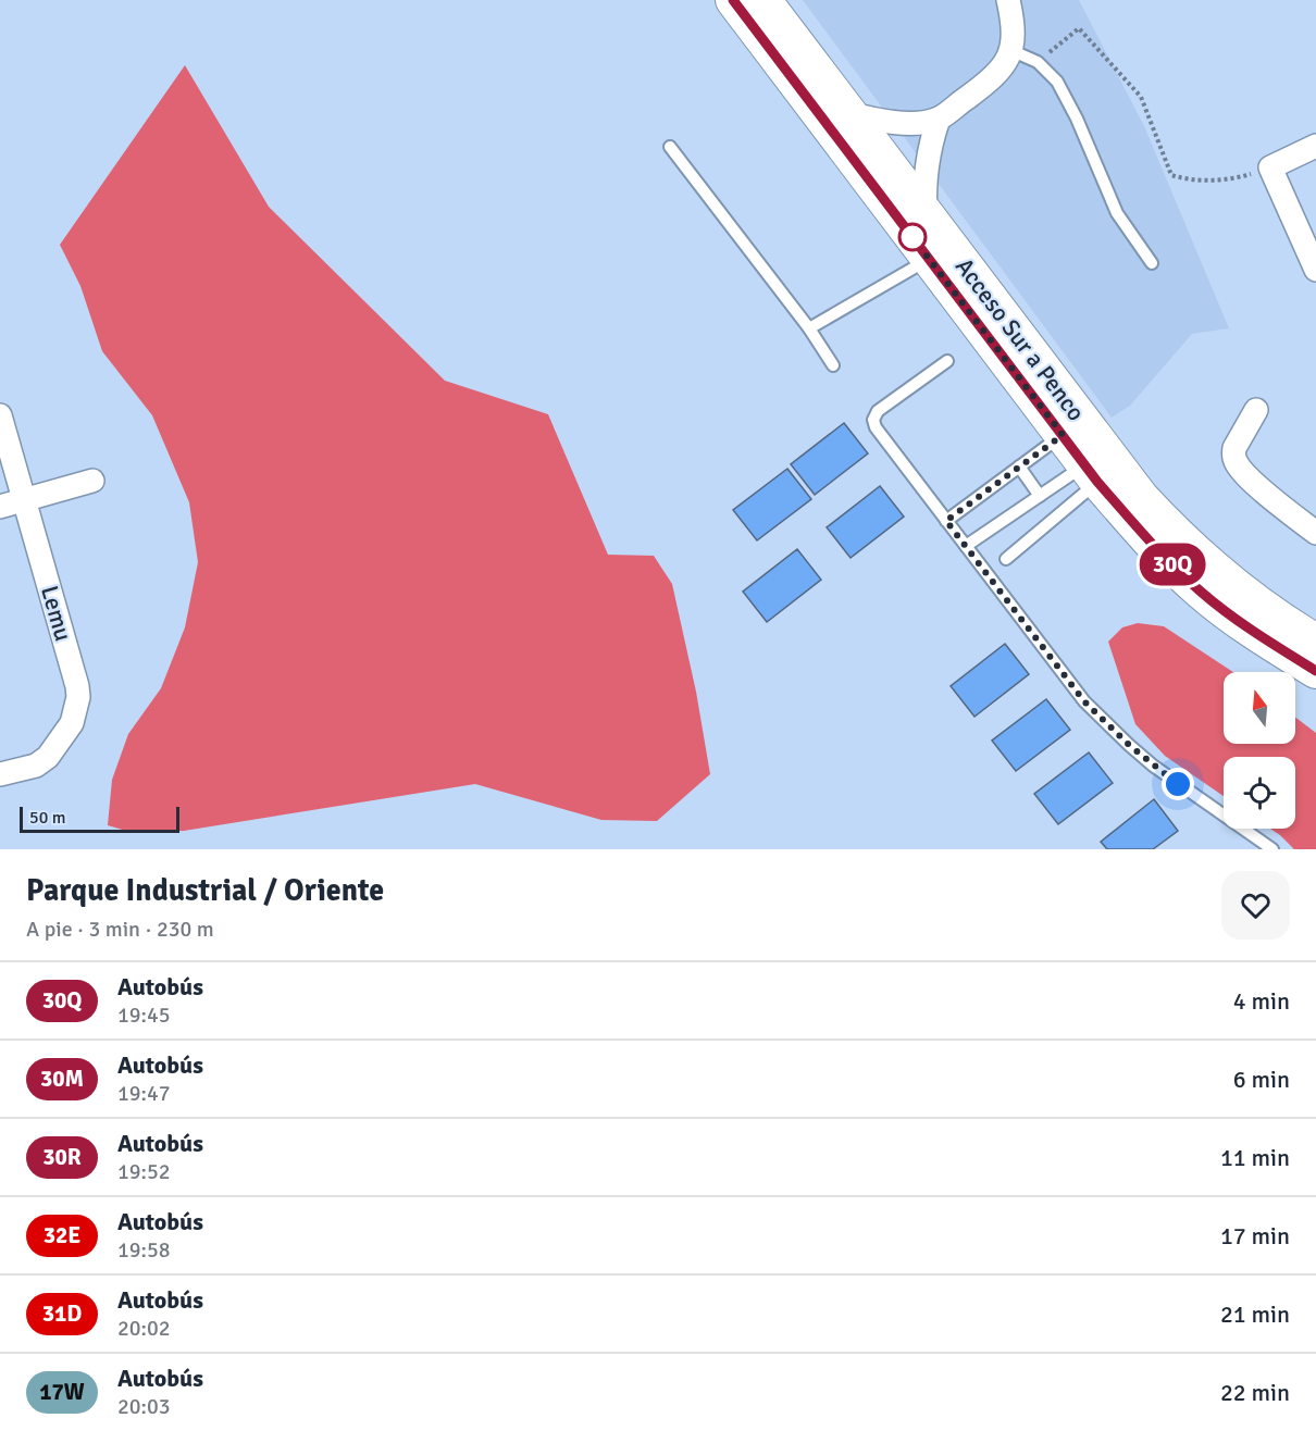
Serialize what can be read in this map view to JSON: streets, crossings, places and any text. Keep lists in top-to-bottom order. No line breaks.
{"streets":{"main road":["Acceso Sur a Penco"],"street":["Lemu"]},"lines":["bus line 30Q"],"scale_bar":"50 m","north":"top","page":{"on_map":"30Q","scale":"50 m","heading":["Parque Industrial / Oriente","A pie · 3 min · 230 m"],"list":[{"mark":"30Q","name":"Autobús","note":"19:45","value":"4 min"},{"mark":"30M","name":"Autobús","note":"19:47","value":"6 min"},{"mark":"30R","name":"Autobús","note":"19:52","value":"11 min"},{"mark":"32E","name":"Autobús","note":"19:58","value":"17 min"},{"mark":"31D","name":"Autobús","note":"20:02","value":"21 min"},{"mark":"17W","name":"Autobús","note":"20:03","value":"22 min"}]}}
